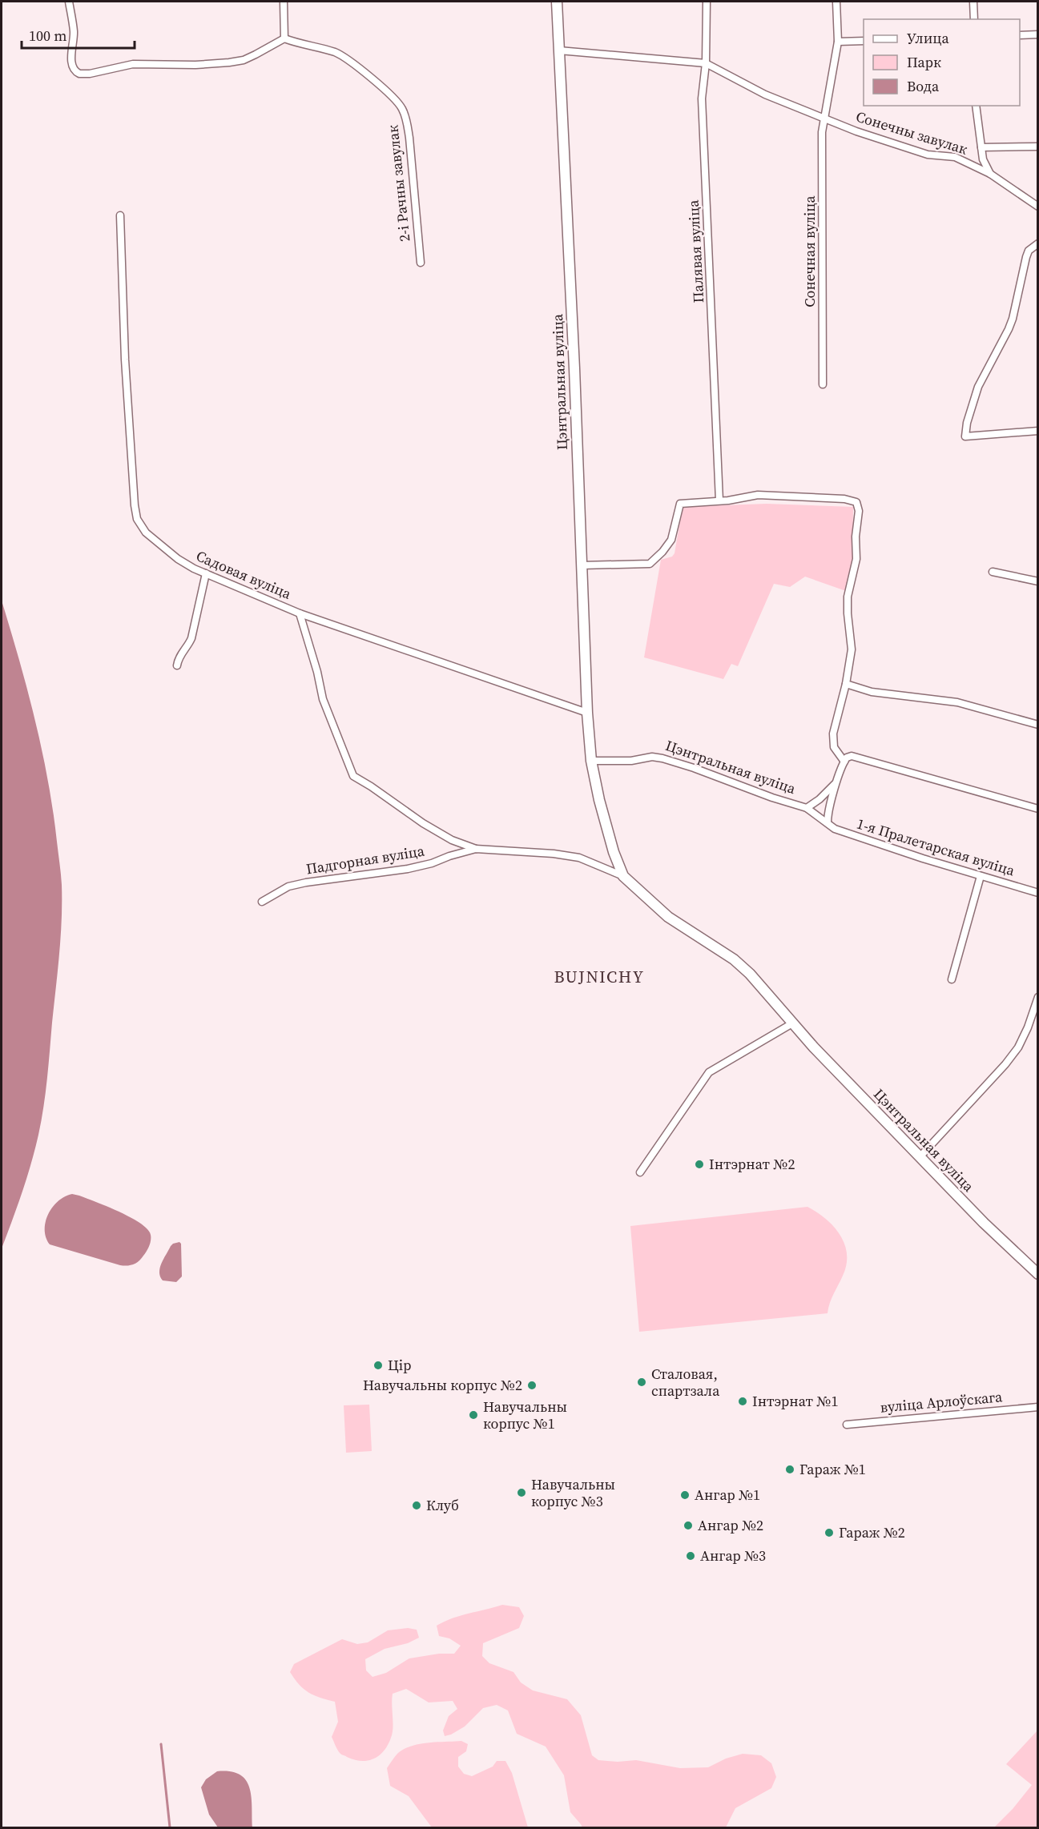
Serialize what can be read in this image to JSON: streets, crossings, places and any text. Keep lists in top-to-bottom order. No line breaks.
{"streets":{"street":["Сонечны завулак","2-і Рачны завулак","Палявая вуліца","Сонечная вуліца","Цэнтральная вуліца","Садовая вуліца","1-я Пралетарская вуліца","Падгорная вуліца","вуліца Арлоўскага"]},"crossings":[["Сонечны завулак","Палявая вуліца"],["Сонечны завулак","Сонечная вуліца"],["Цэнтральная вуліца","Садовая вуліца"],["Цэнтральная вуліца","1-я Пралетарская вуліца"],["Цэнтральная вуліца","Падгорная вуліца"],["Садовая вуліца","Падгорная вуліца"]],"districts":["BUJNICHY"],"places":["Інтэрнат №2","Цір","Сталовая, спартзала","Навучальны корпус №2","Інтэрнат №1","Навучальны корпус №1","Гараж №1","Навучальны корпус №3","Ангар №1","Клуб","Ангар №2","Гараж №2","Ангар №3"],"legend":["Улица","Парк","Вода"],"scale_bar":"100 m"}
